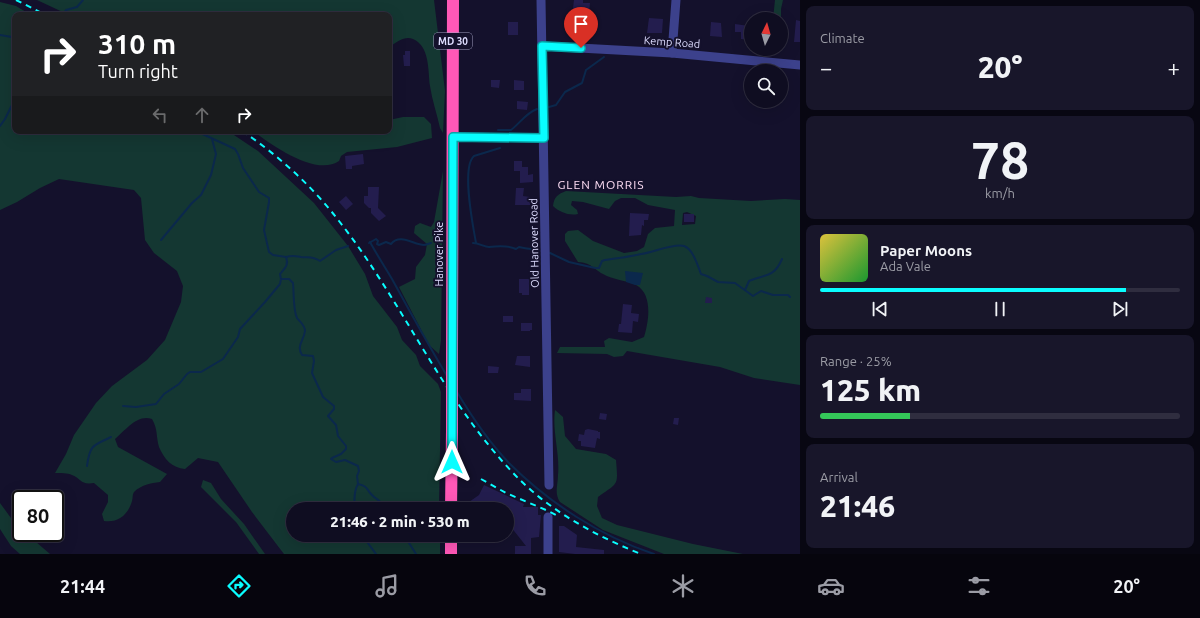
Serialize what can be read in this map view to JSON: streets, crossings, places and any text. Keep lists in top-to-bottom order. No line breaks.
{"streets":{"highway":["MD 30","Hanover Pike"],"street":["Kemp Road","Old Hanover Road"]},"crossings":[["Kemp Road","Old Hanover Road"]],"districts":["GLEN MORRIS"],"north":"top","page":{"tile":["Climate",["78","km/h"],["Range · 25%","125 km"],["Arrival","21:46"]],"turn":["310 m","Turn right"],"heat":["−","20°","+"],"song":["Paper Moons","Ada Vale"],"limit":"80","trip":"21:46 · 2 min · 530 m","tabs":["21:44","20°"]}}
